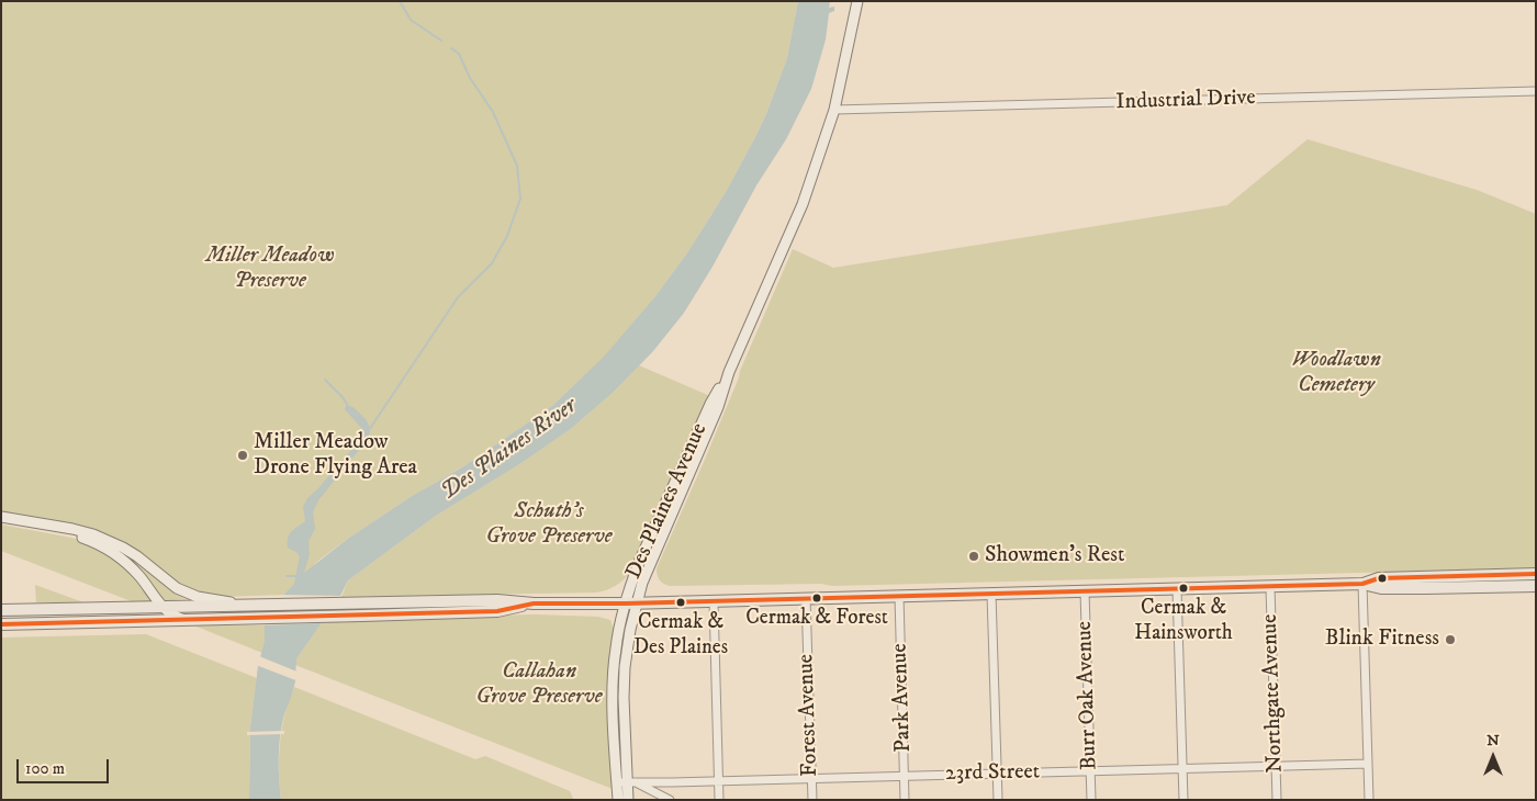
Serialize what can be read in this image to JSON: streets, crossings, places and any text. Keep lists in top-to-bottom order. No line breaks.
{"streets":{"main road":["Des Plaines Avenue"],"street":["Industrial Drive","Northgate Avenue","Burr Oak Avenue","Park Avenue","Forest Avenue","23rd Street"]},"crossings":[["Industrial Drive","Des Plaines Avenue"],["Des Plaines Avenue","23rd Street"],["Northgate Avenue","23rd Street"],["Burr Oak Avenue","23rd Street"],["Park Avenue","23rd Street"],["Forest Avenue","23rd Street"]],"water":["Des Plaines River"],"parks":["Miller Meadow Preserve","Woodlawn Cemetery","Schuth's Grove Preserve","Callahan Grove Preserve"],"places":["Miller Meadow Drone Flying Area","Showmen's Rest","Cermak & Hainsworth","Cermak & Forest","Cermak & Des Plaines","Blink Fitness"],"scale_bar":"100 m","north":"top"}
